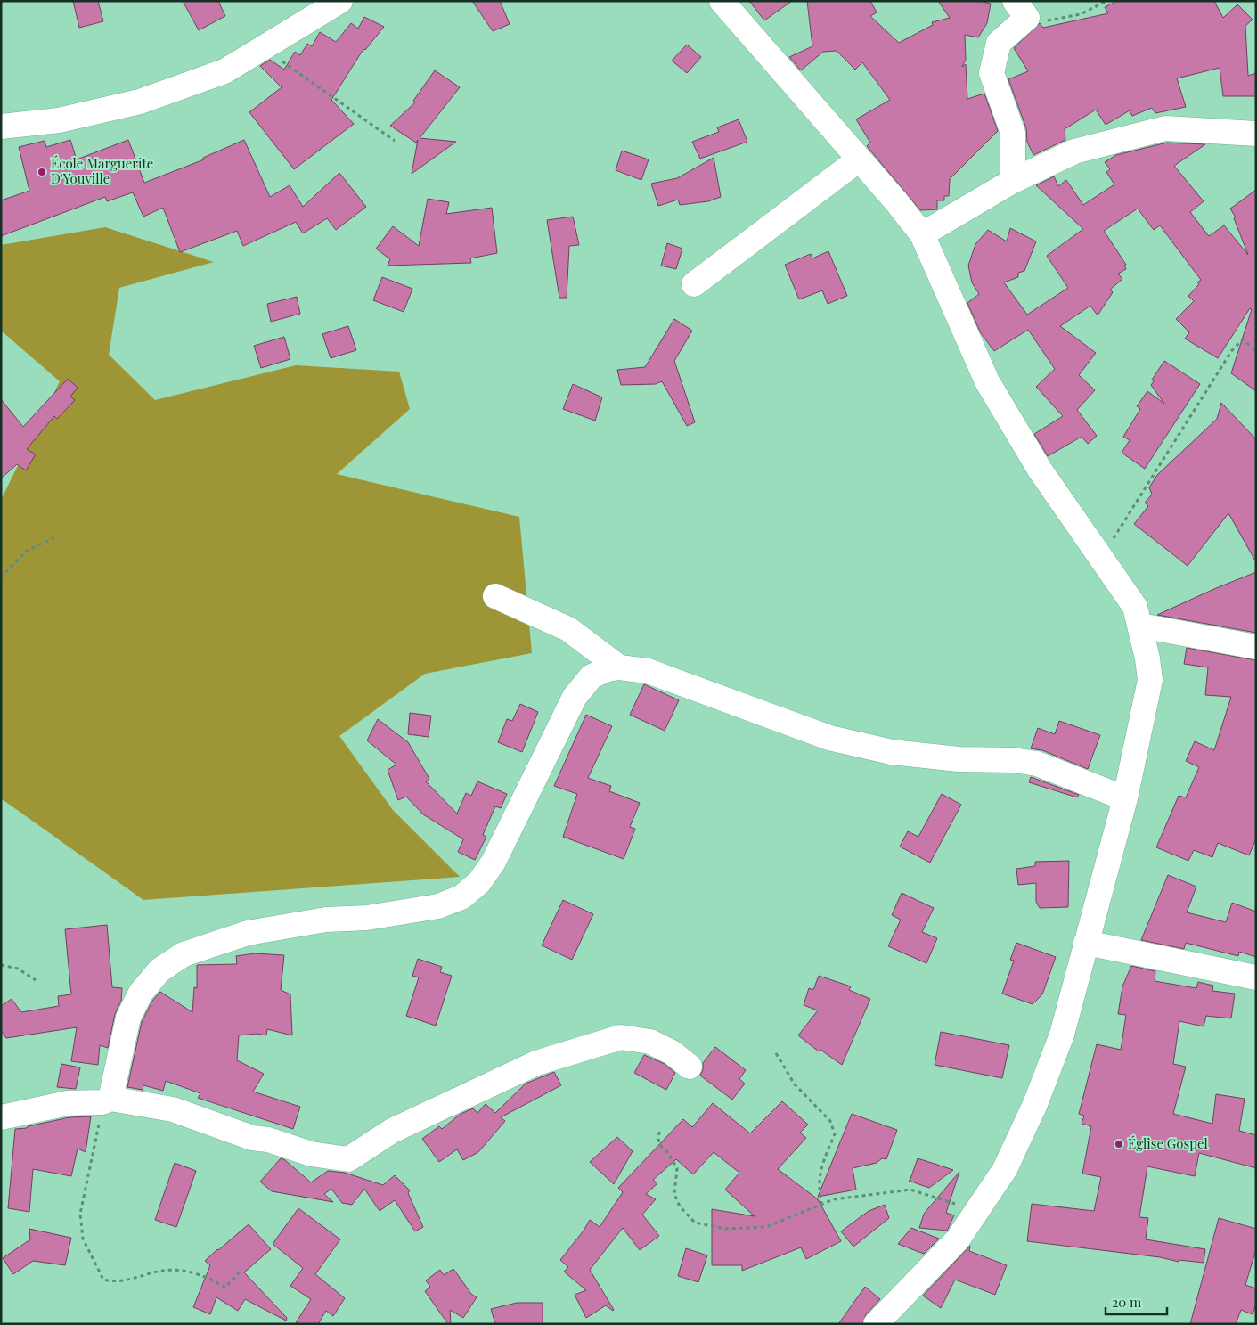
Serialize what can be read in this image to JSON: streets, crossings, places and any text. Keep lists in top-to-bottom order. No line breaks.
{"places":["École Marguerite D'Youville","Église Gospel"],"scale_bar":"20 m"}
